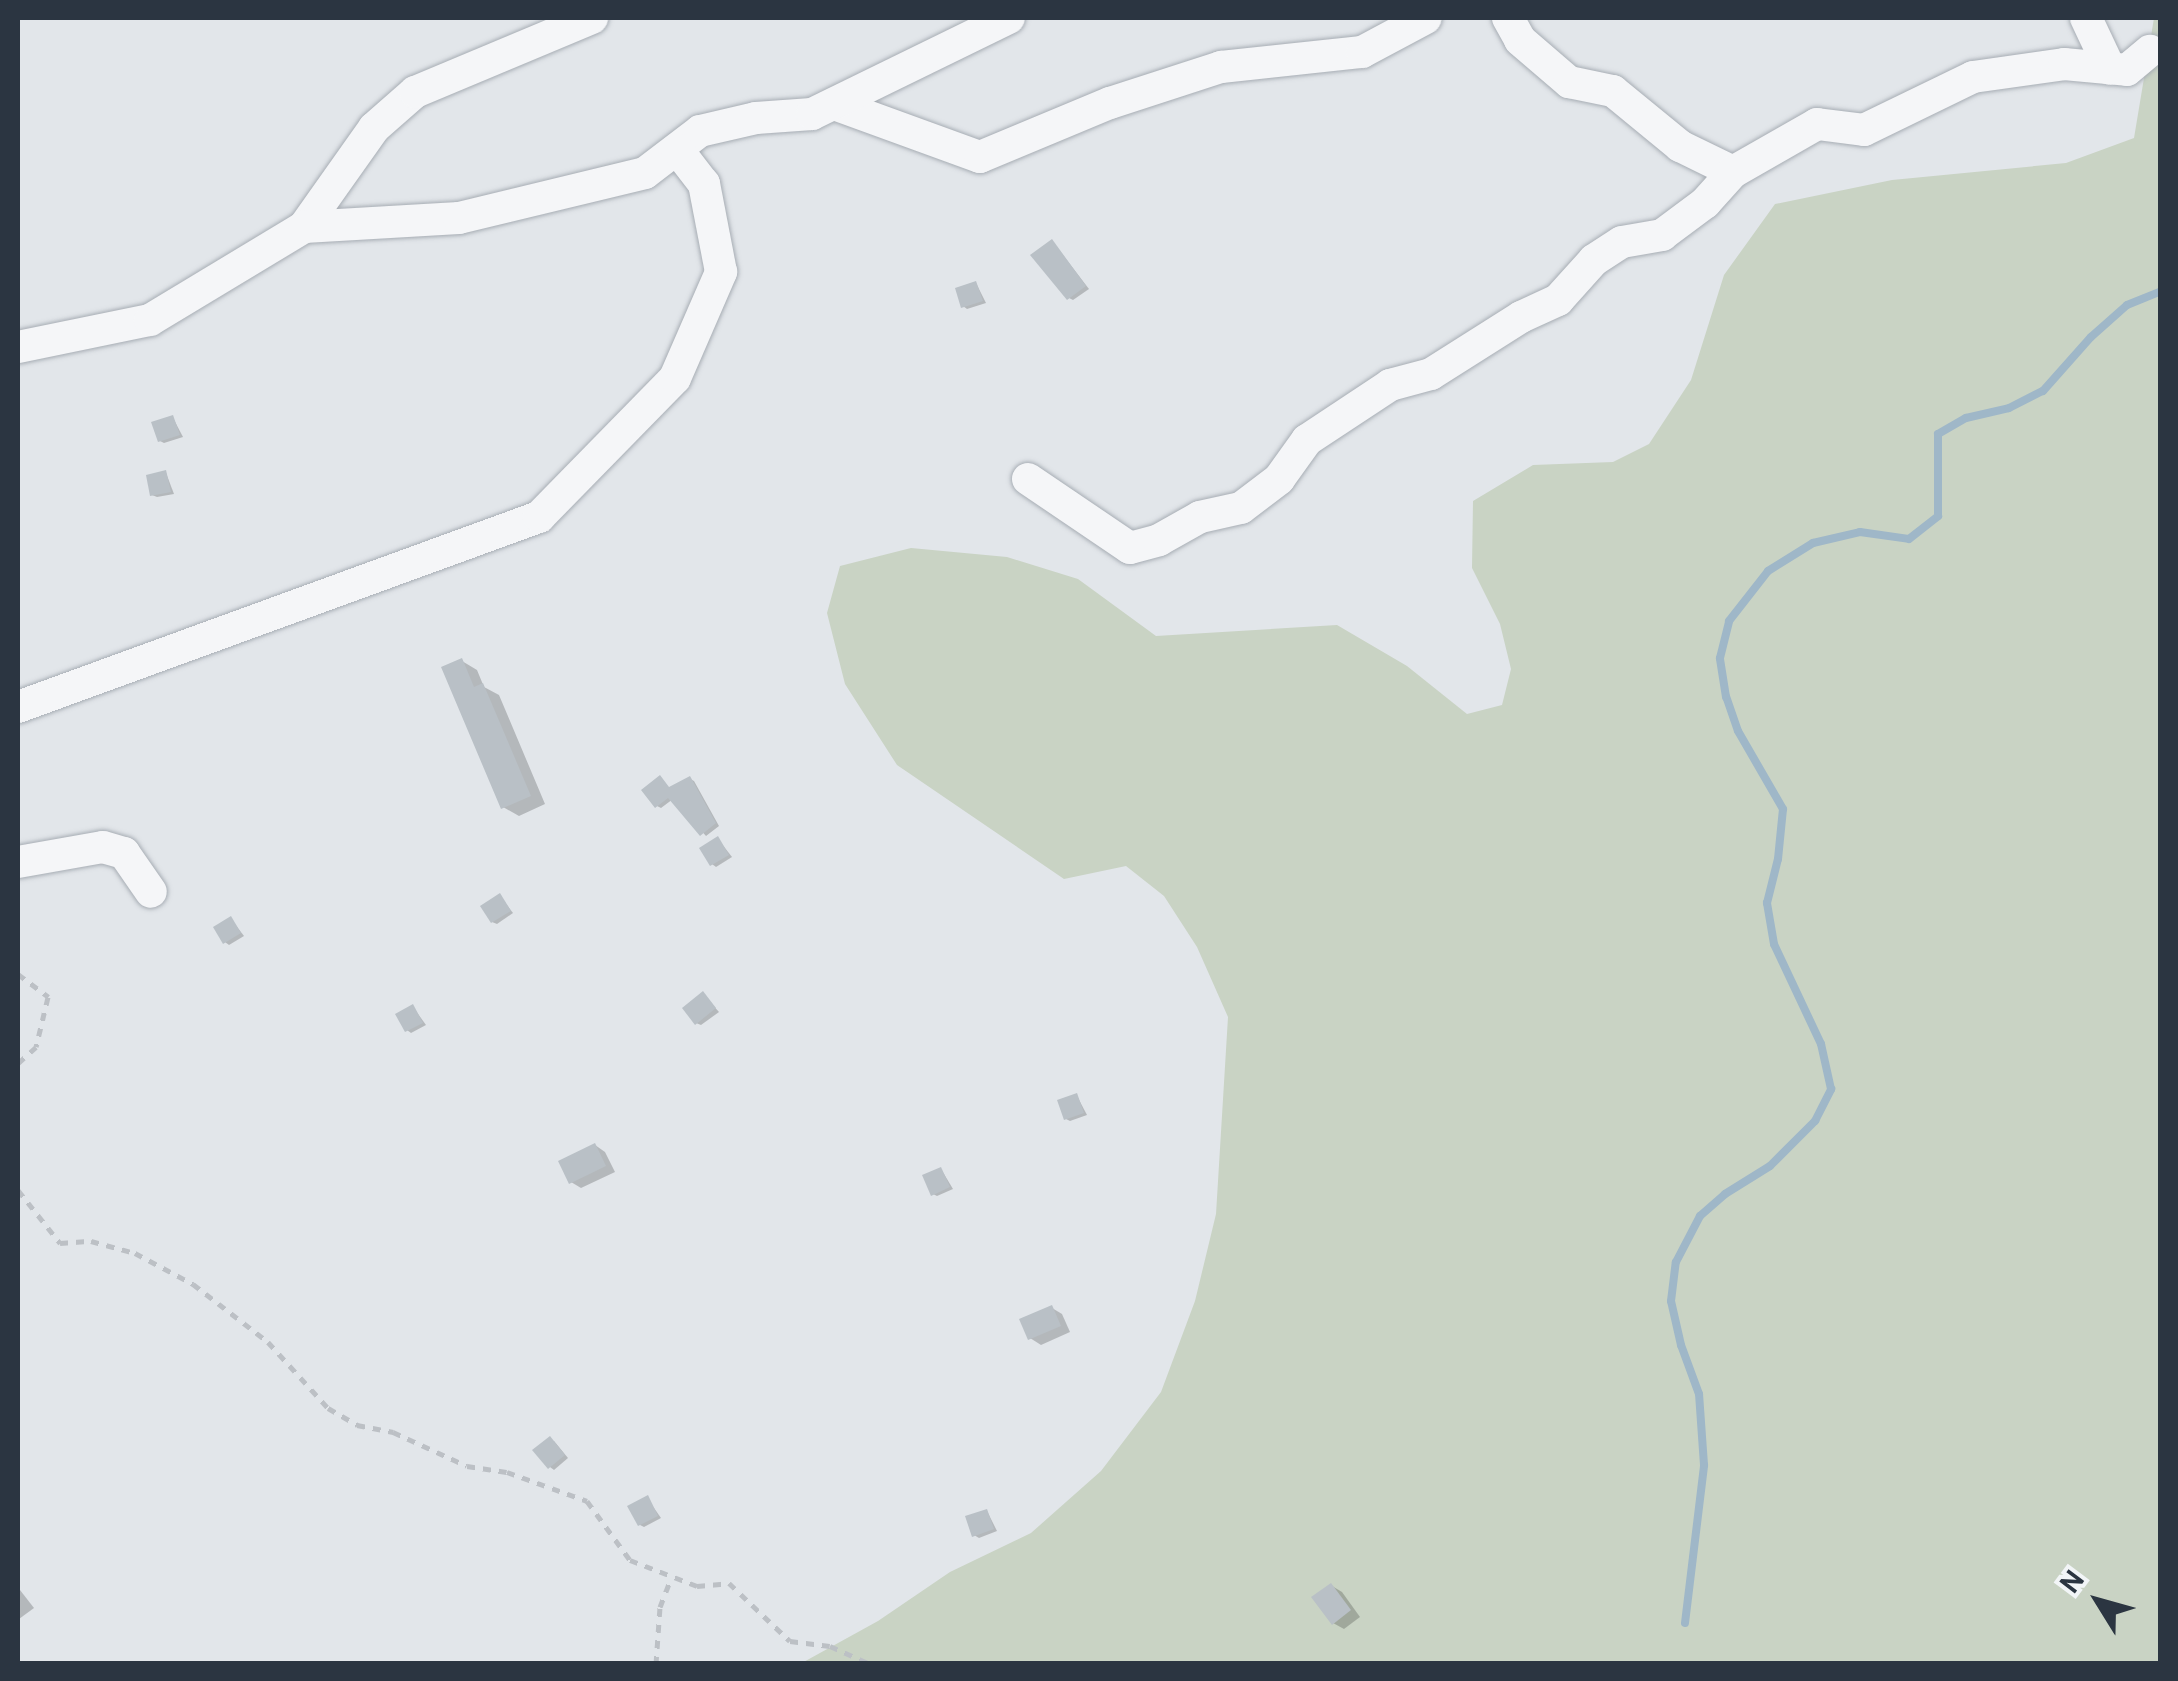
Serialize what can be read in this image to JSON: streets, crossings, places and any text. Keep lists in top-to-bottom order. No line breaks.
{"north":"top left"}
